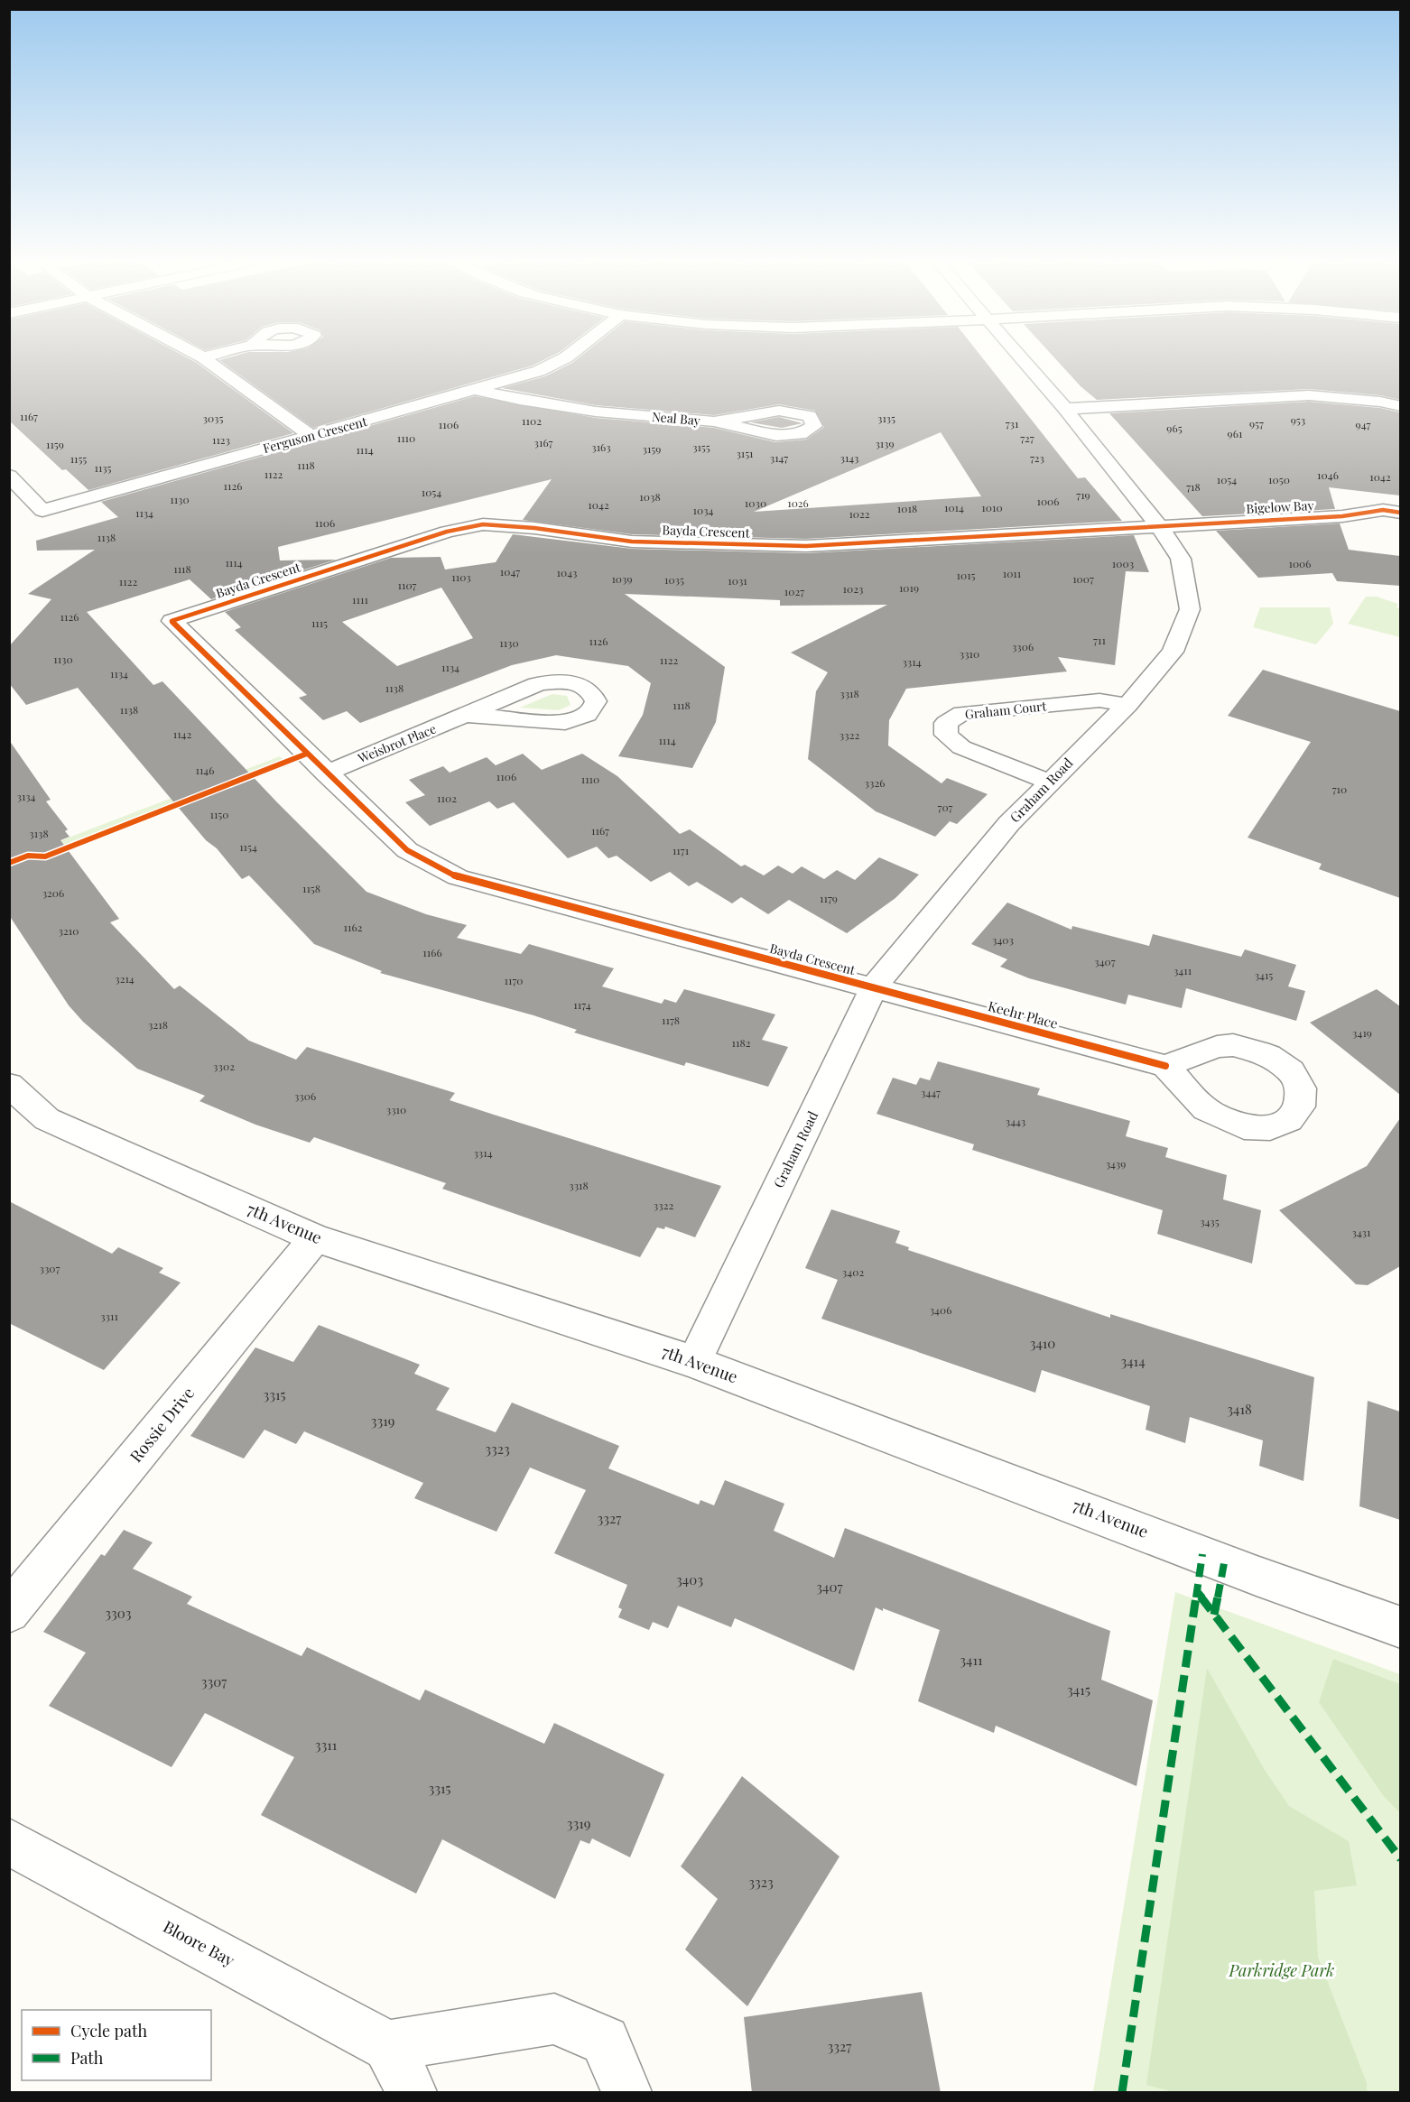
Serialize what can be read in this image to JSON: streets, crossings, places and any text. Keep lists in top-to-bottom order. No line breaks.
{"streets":{"street":["Neal Bay","Ferguson Crescent","Bigelow Bay","Bayda Crescent","Graham Court","Weisbrot Place","Graham Road","Keehr Place","7th Avenue","Rossie Drive","Bloore Bay"]},"crossings":[["Neal Bay","Ferguson Crescent"],["Bigelow Bay","Bayda Crescent"],["Bigelow Bay","Graham Road"],["Bayda Crescent","Weisbrot Place"],["Bayda Crescent","Graham Road"],["Bayda Crescent","Keehr Place"],["Graham Court","Graham Road"],["Graham Road","Keehr Place"],["Graham Road","7th Avenue"],["7th Avenue","Rossie Drive"]],"parks":["Parkridge Park"],"house_numbers":["1167","3035","3135","953","1102","731","957","1106","947","965","961","1110","727","1123","3167","3139","1159","3163","3155","3159","1114","3151","3147","3143","723","1155","1118","1135","1122","1046","1042","1054","1050","1126","718","1054","719","1038","1130","1006","1030","1026","1042","1014","1010","1018","1034","1134","1022","1106","1138","1114","1003","1006","1118","1047","1043","1011","1015","1103","1039","1007","1035","1031","1122","1107","1019","1023","1027","1111","1126","1115","711","1126","1130","3306","3310","1130","1122","3314","1134","1134","1138","3318","1118","1138","1142","3322","1114","1146","1106","1110","3326","710","3134","1102","707","1150","1167","3138","1154","1171","1158","3206","1179","1162","3210","3403","1166","3407","3411","3415","3214","1170","1174","1178","3218","3419","1182","3302","3447","3306","3310","3443","3314","3439","3318","3322","3435","3431","3307","3402","3406","3311","3410","3414","3315","3418","3319","3323","3327","3403","3407","3303","3411","3307","3415","3311","3315","3319","3323","3327"],"legend":["Cycle path","Path"]}
